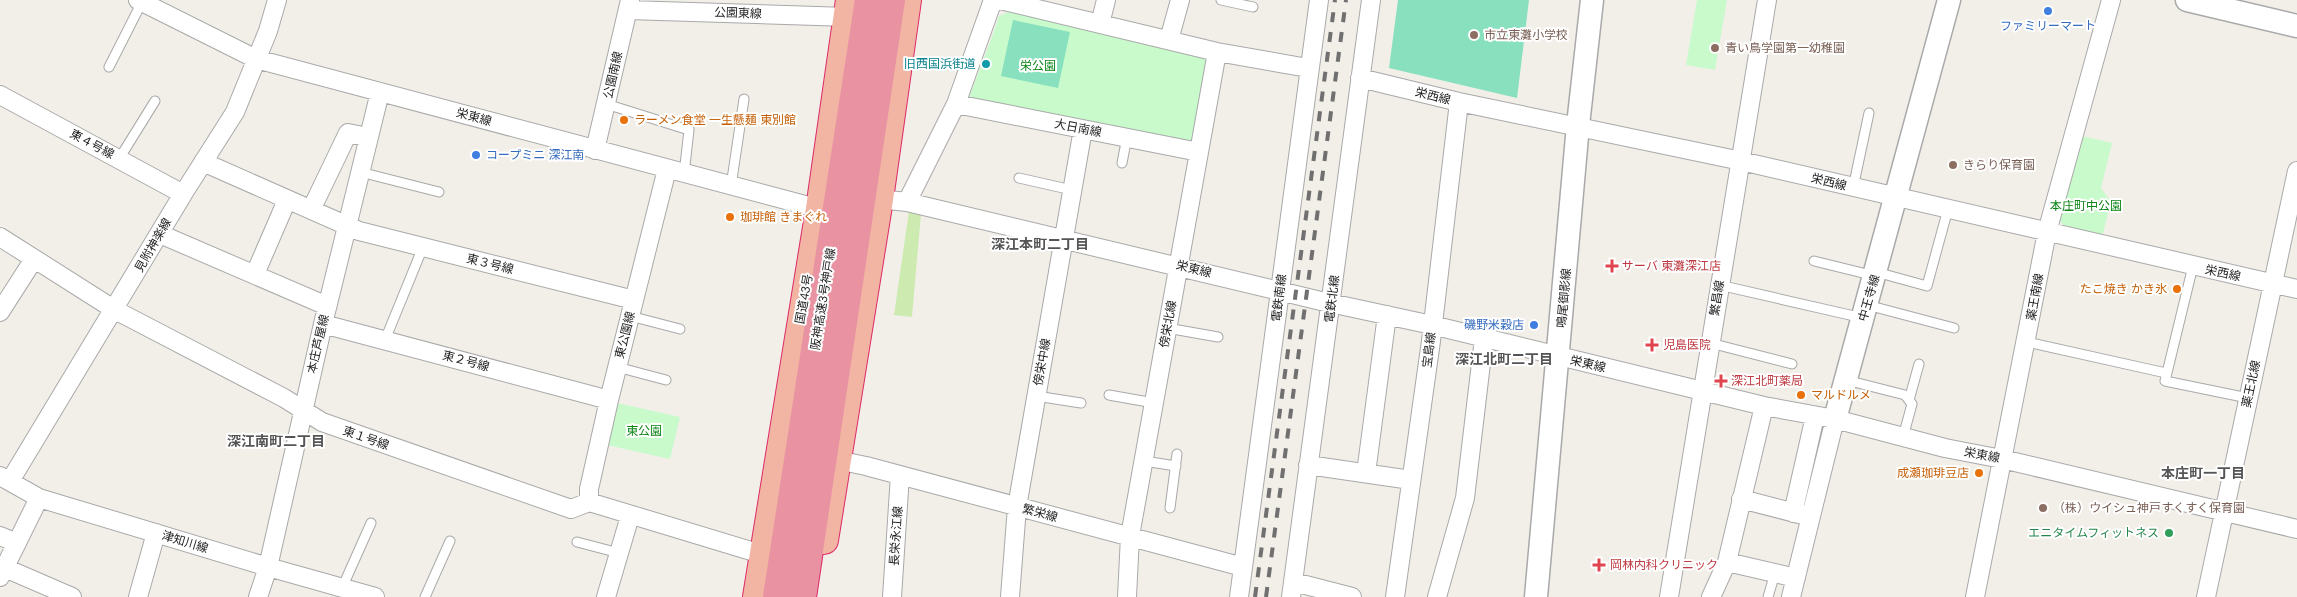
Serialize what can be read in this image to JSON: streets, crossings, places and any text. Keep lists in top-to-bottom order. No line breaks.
{"streets":{"highway":["国道43号","阪神高速3号神戸線"],"street":["公園東線","公園南線","栄西線","栄東線","大日南線","東４号線","見附神楽線","東３号線","薬王南線","電鉄南線","鳴尾御影線","繁昌線","中王寺線","電鉄北線","傍栄北線","東公園線","本庄芦屋線","宝島線","東２号線","傍栄中線","薬王北線","東１号線","繁栄線","長栄永江線","津知川線"]},"crossings":[["公園東線","公園南線"],["公園東線","国道43号"],["公園南線","栄東線"],["栄西線","薬王南線"],["栄西線","鳴尾御影線"],["栄西線","繁昌線"],["栄西線","中王寺線"],["栄西線","電鉄北線"],["栄西線","宝島線"],["栄西線","薬王北線"],["栄東線","見附神楽線"],["栄東線","薬王南線"],["栄東線","電鉄南線"],["栄東線","鳴尾御影線"],["栄東線","繁昌線"],["栄東線","中王寺線"],["栄東線","国道43号"],["栄東線","電鉄北線"],["栄東線","傍栄北線"],["栄東線","東公園線"],["栄東線","本庄芦屋線"],["栄東線","宝島線"],["栄東線","傍栄中線"],["栄東線","薬王北線"],["大日南線","傍栄北線"],["大日南線","傍栄中線"],["東４号線","見附神楽線"],["見附神楽線","東３号線"],["見附神楽線","東１号線"],["見附神楽線","津知川線"],["東３号線","東公園線"],["東３号線","本庄芦屋線"],["電鉄南線","繁栄線"],["傍栄北線","繁栄線"],["東公園線","東２号線"],["東公園線","東１号線"],["本庄芦屋線","東２号線"],["本庄芦屋線","東１号線"],["本庄芦屋線","津知川線"],["傍栄中線","繁栄線"],["繁栄線","長栄永江線"]],"districts":["深江本町二丁目","深江北町二丁目","深江南町二丁目","本庄町一丁目"],"parks":["栄公園","本庄町中公園","東公園"],"places":{"other":["ファミリーマート","市立東灘小学校","青い鳥学園第一幼稚園","旧西国浜街道","ラーメン食堂 一生懸麺 東別館","コープミニ 深江南","きらり保育園","珈琲館 きまぐれ","たこ焼き かき氷","磯野米穀店","マルドルメ","成瀬珈琲豆店","（株）ウイシュ神戸すくすく保育園","エニタイムフィットネス"],"health":["サーバ 東灘深江店","児島医院","深江北町薬局","岡林内科クリニック"]}}
